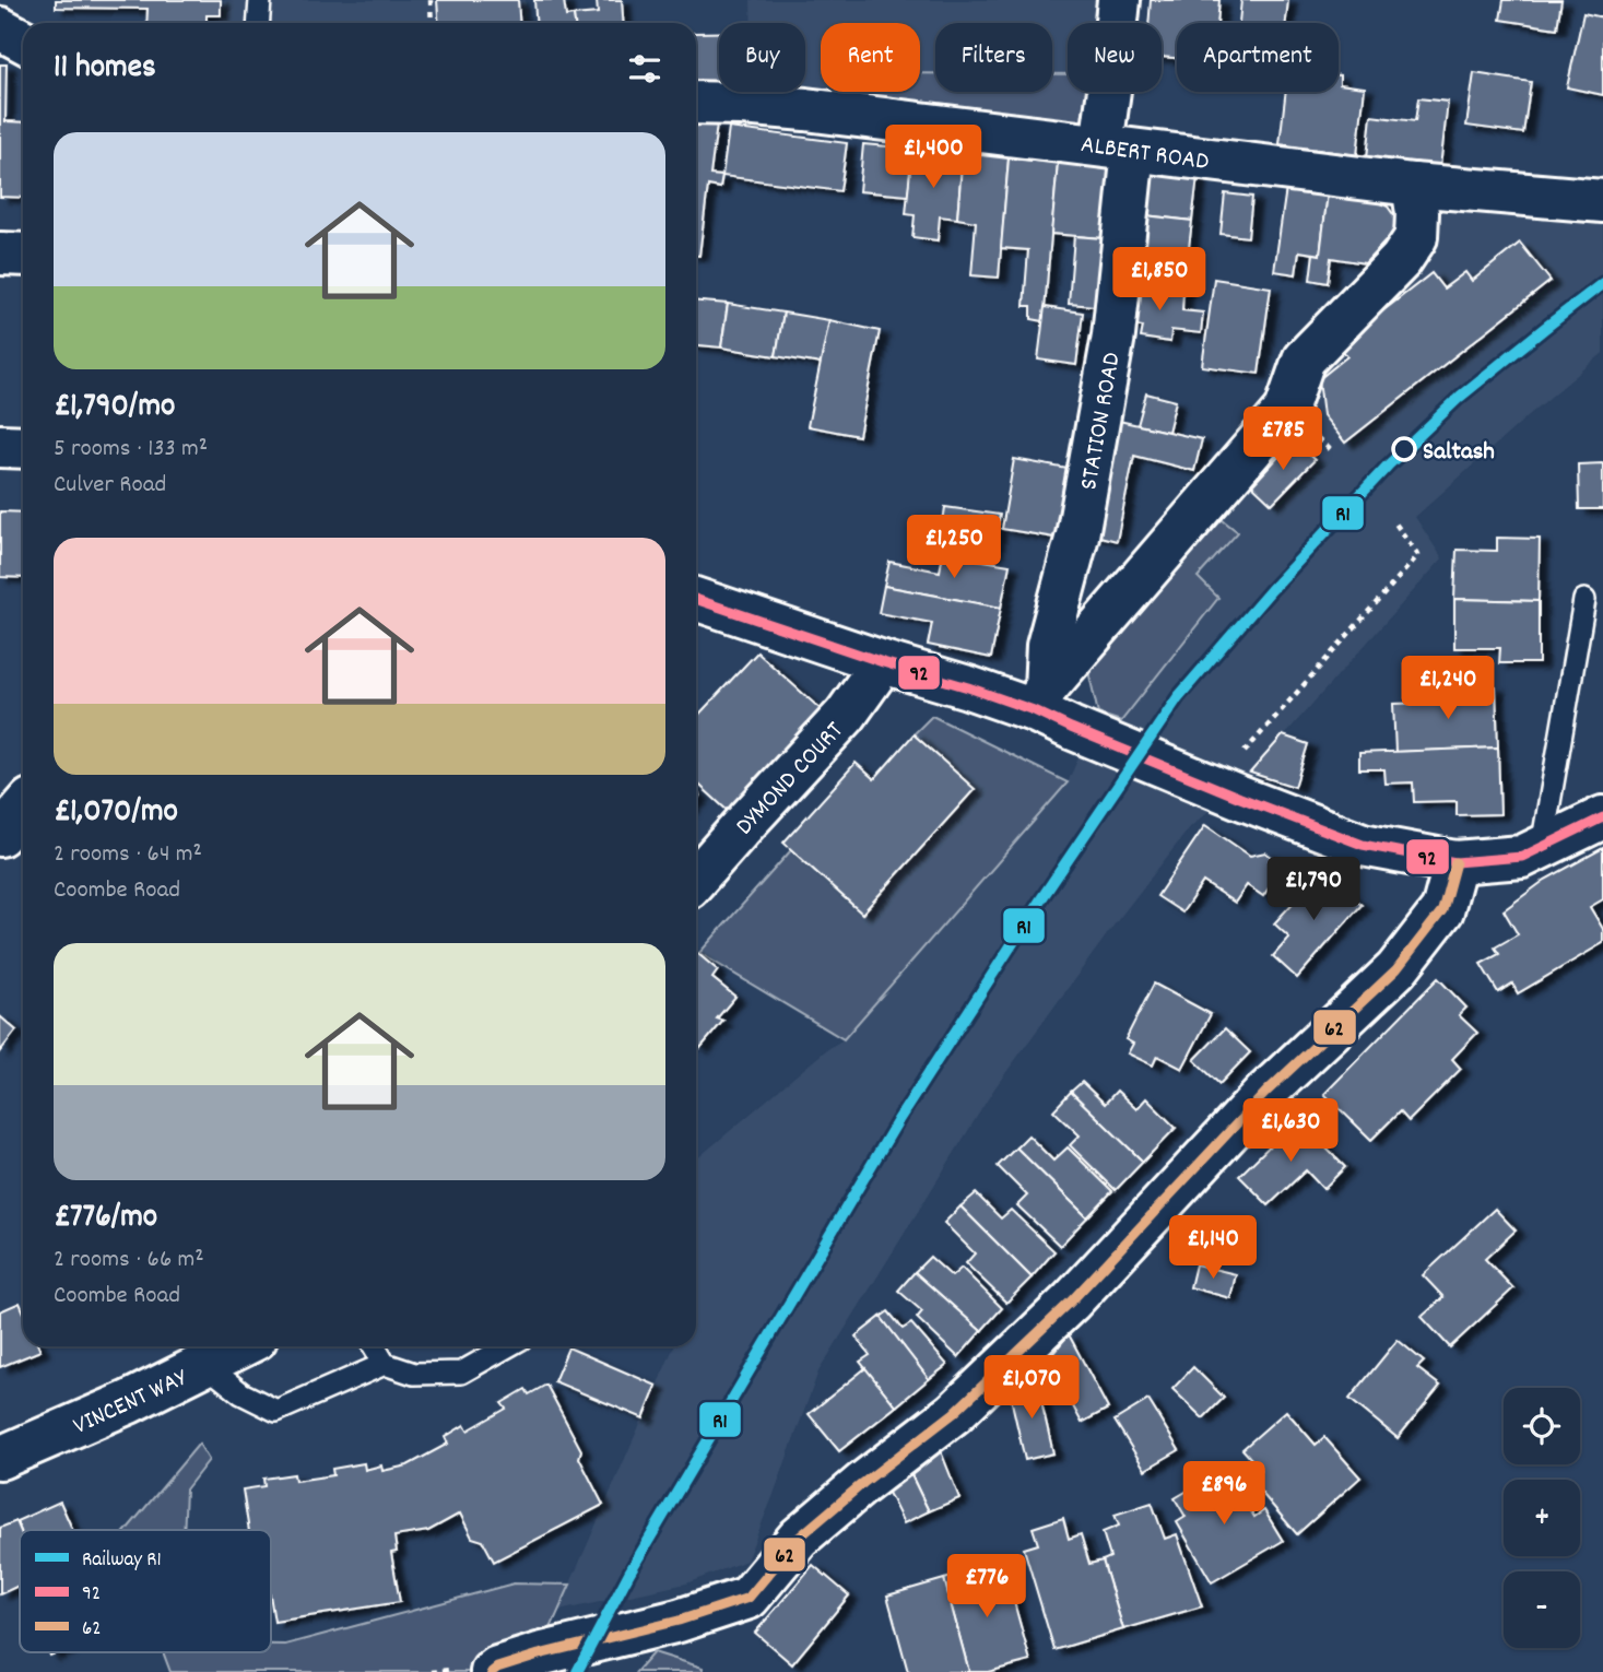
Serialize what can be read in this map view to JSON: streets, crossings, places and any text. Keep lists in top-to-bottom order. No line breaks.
{"streets":{"street":["ALBERT ROAD","STATION ROAD","DYMOND COURT","VINCENT WAY"]},"crossings":[["ALBERT ROAD","STATION ROAD"]],"places":["Saltash"],"lines":["rail line R1","transit line 92","transit line 62"],"legend":["Railway R1","92","62"],"page":{"chip":["Buy","Rent","Filters","New","Apartment"],"heading":"11 homes","list":[{"name":"£1,790/mo","note":"5 rooms · 133 m² · Culver Road"},{"name":"£1,070/mo","note":"2 rooms · 64 m² · Coombe Road"},{"name":"£776/mo","note":"2 rooms · 66 m² · Coombe Road"}],"price":["£1,400","£1,850","£785","£1,250","£1,240","£1,790","£1,630","£1,140","£1,070","£896","£776"],"map_buttons":["+","−"]}}
